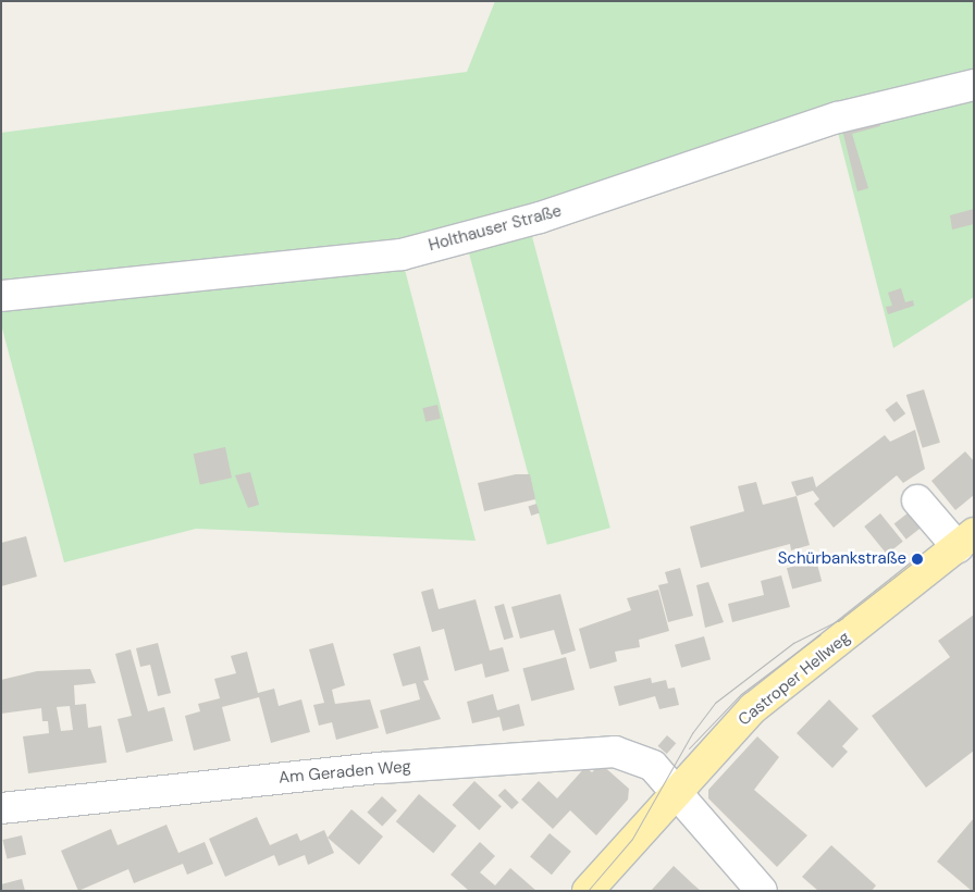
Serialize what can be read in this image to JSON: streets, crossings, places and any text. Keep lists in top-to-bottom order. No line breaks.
{"streets":{"main road":["Castroper Hellweg"],"street":["Holthauser Straße","Am Geraden Weg"]},"crossings":[["Castroper Hellweg","Am Geraden Weg"]],"places":["Schürbankstraße"]}
